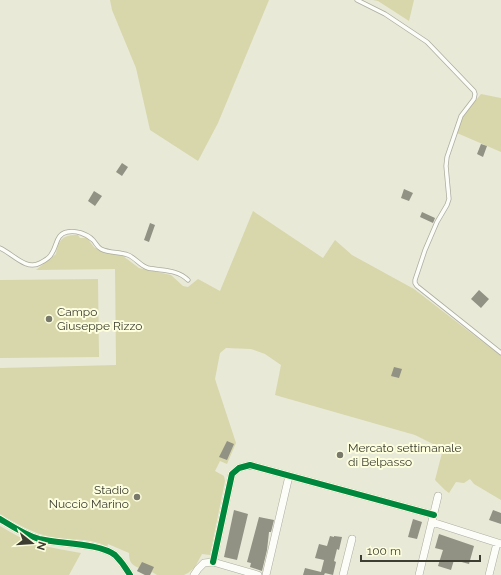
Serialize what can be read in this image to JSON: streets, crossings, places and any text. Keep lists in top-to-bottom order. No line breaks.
{"places":["Campo Giuseppe Rizzo","Mercato settimanale di Belpasso","Stadio Nuccio Marino"],"scale_bar":"100 m","north":"right"}
